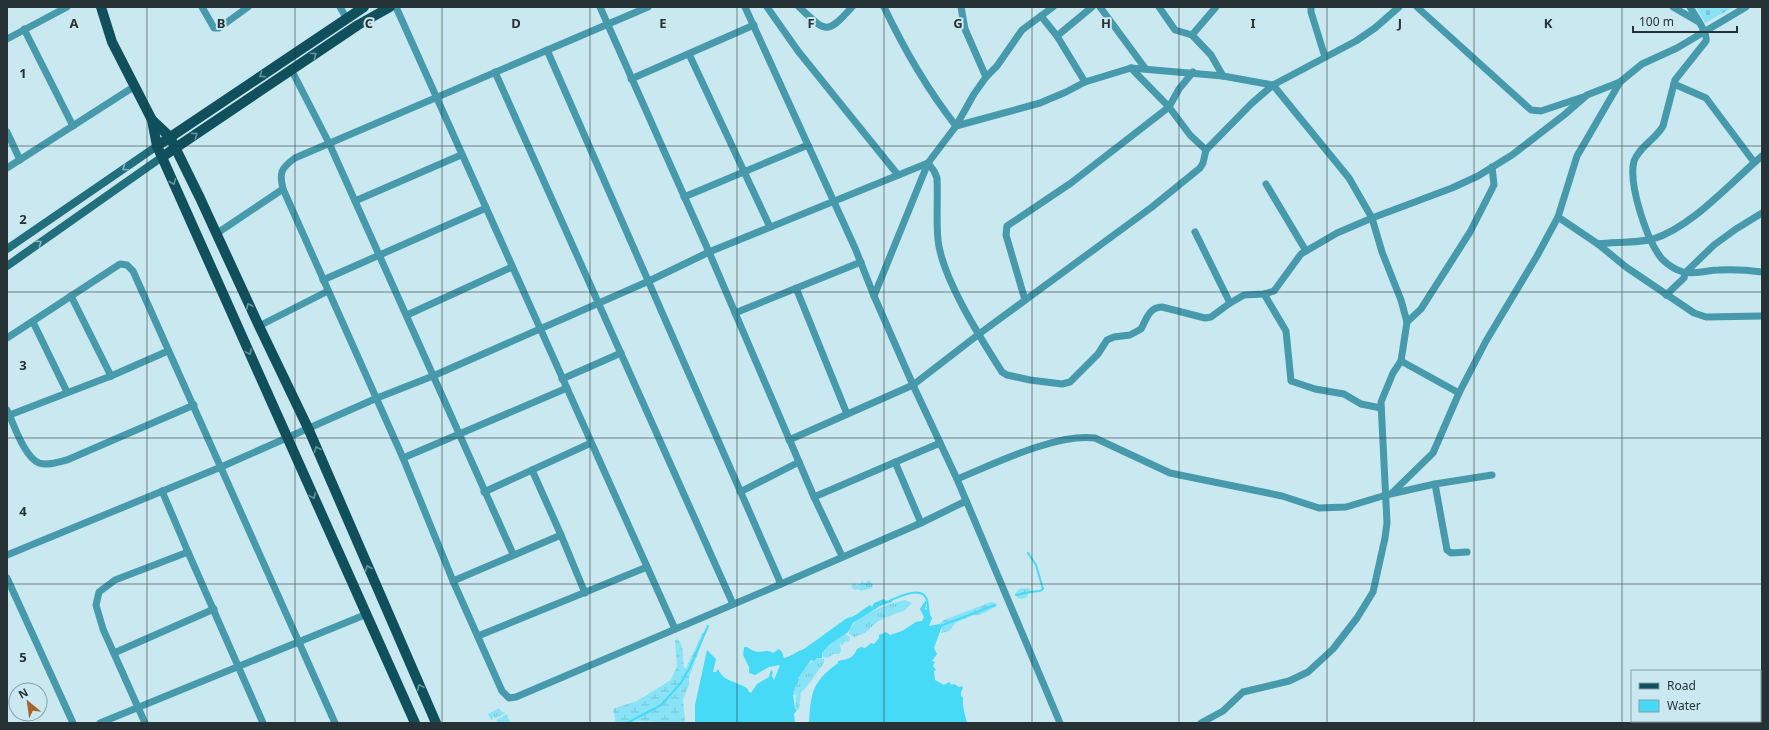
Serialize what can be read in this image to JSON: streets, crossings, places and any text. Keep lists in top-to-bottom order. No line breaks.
{"legend":["Road","Water"],"scale_bar":"100 m","north":"top left","grid":{"columns":["A","B","C","D","E","F","G","H","I","J","K"],"rows":["1","2","3","4","5"]}}
